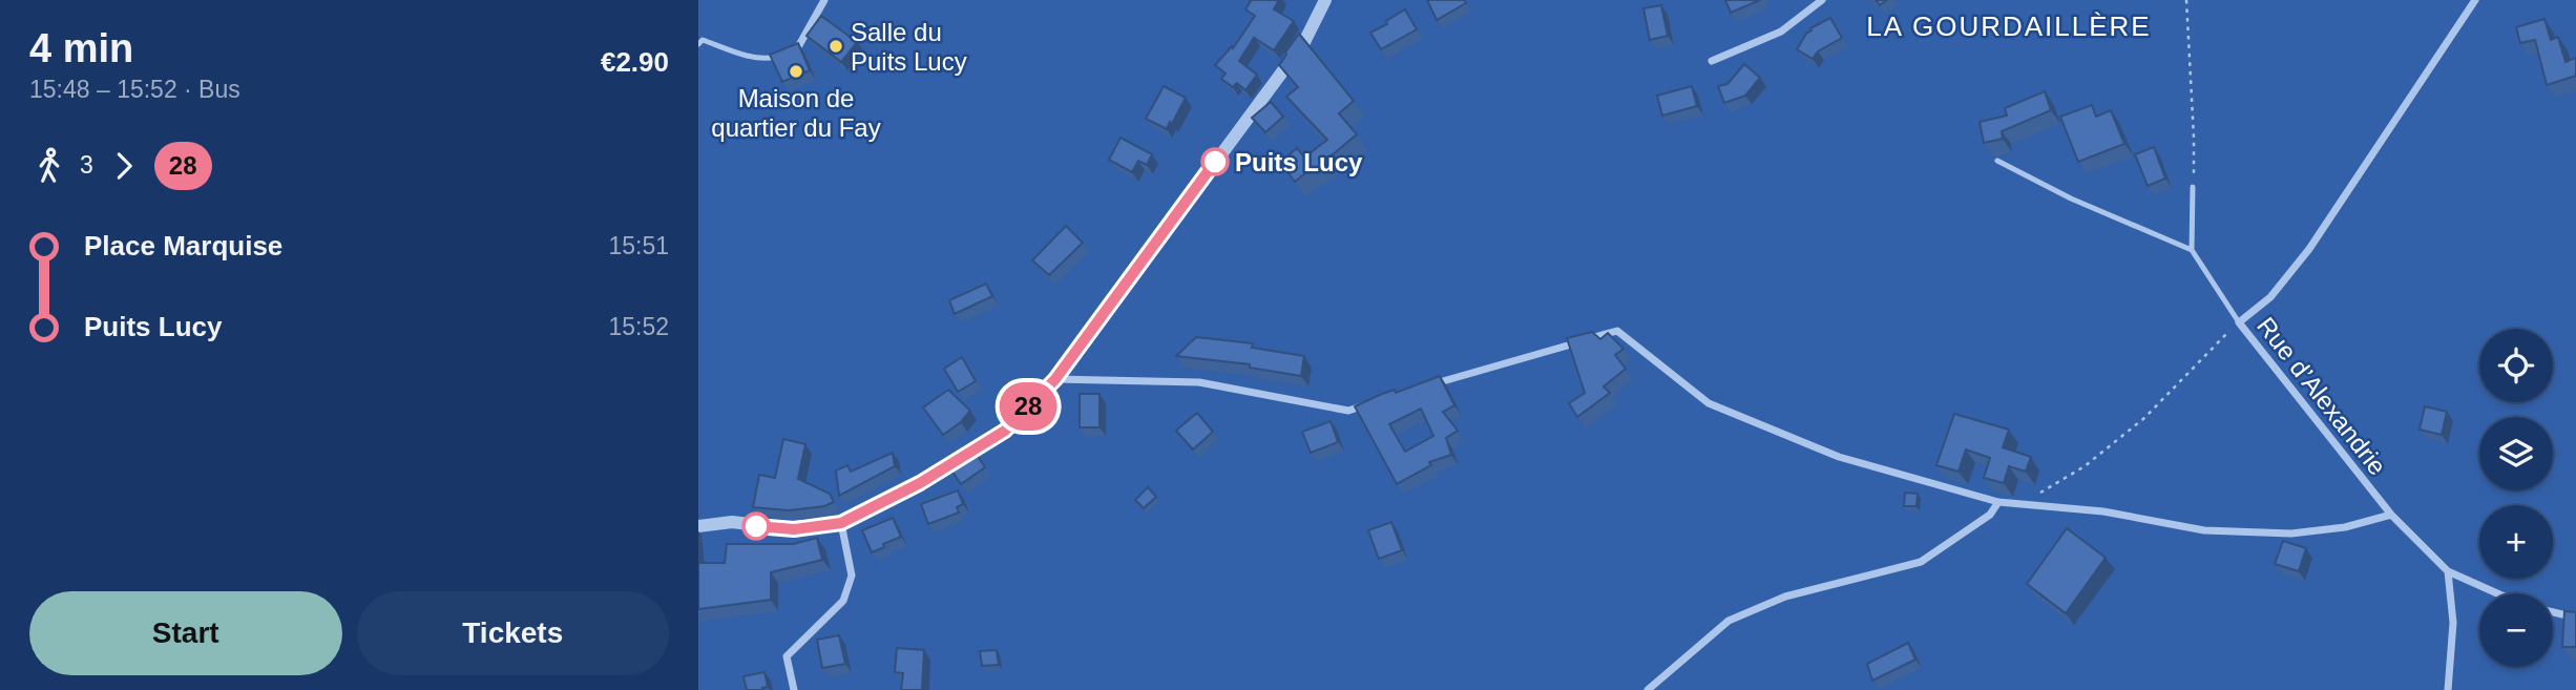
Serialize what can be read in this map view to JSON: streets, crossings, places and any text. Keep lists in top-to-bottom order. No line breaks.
{"streets":{"street":["Rue d’Alexandrie"]},"districts":["LA GOURDAILLÈRE"],"places":["Salle du Puits Lucy","Maison de quartier du Fay","Puits Lucy"],"lines":["bus line 28"],"page":{"heading":["4 min","15:48 – 15:52 · Bus","€2.90"],"on_map":"28","legs":["3","28"],"list":[{"name":"Place Marquise","value":"15:51"},{"name":"Puits Lucy","value":"15:52"}],"map_buttons":["+","−"],"buttons":["Start","Tickets"]}}
